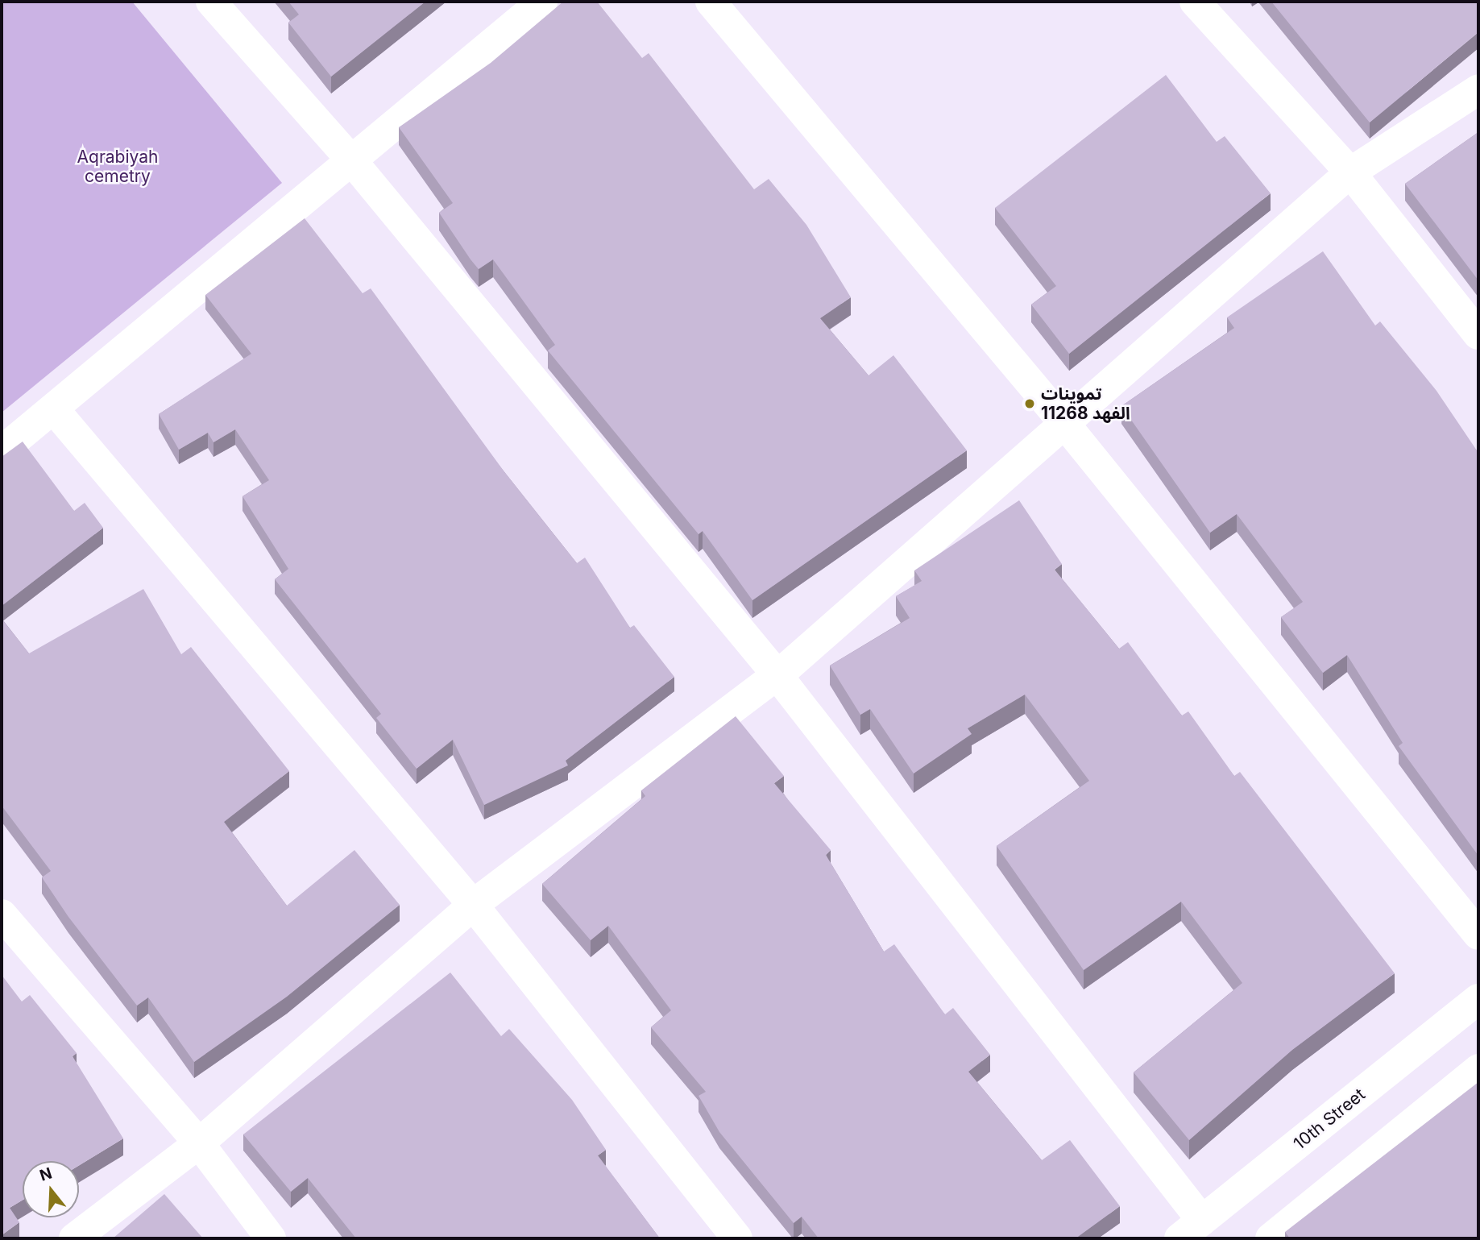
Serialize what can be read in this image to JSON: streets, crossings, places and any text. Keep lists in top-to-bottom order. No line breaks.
{"streets":{"street":["10th Street"]},"parks":["Aqrabiyah cemetry"],"places":["تموينات الفهد 11268"],"north":"top"}
